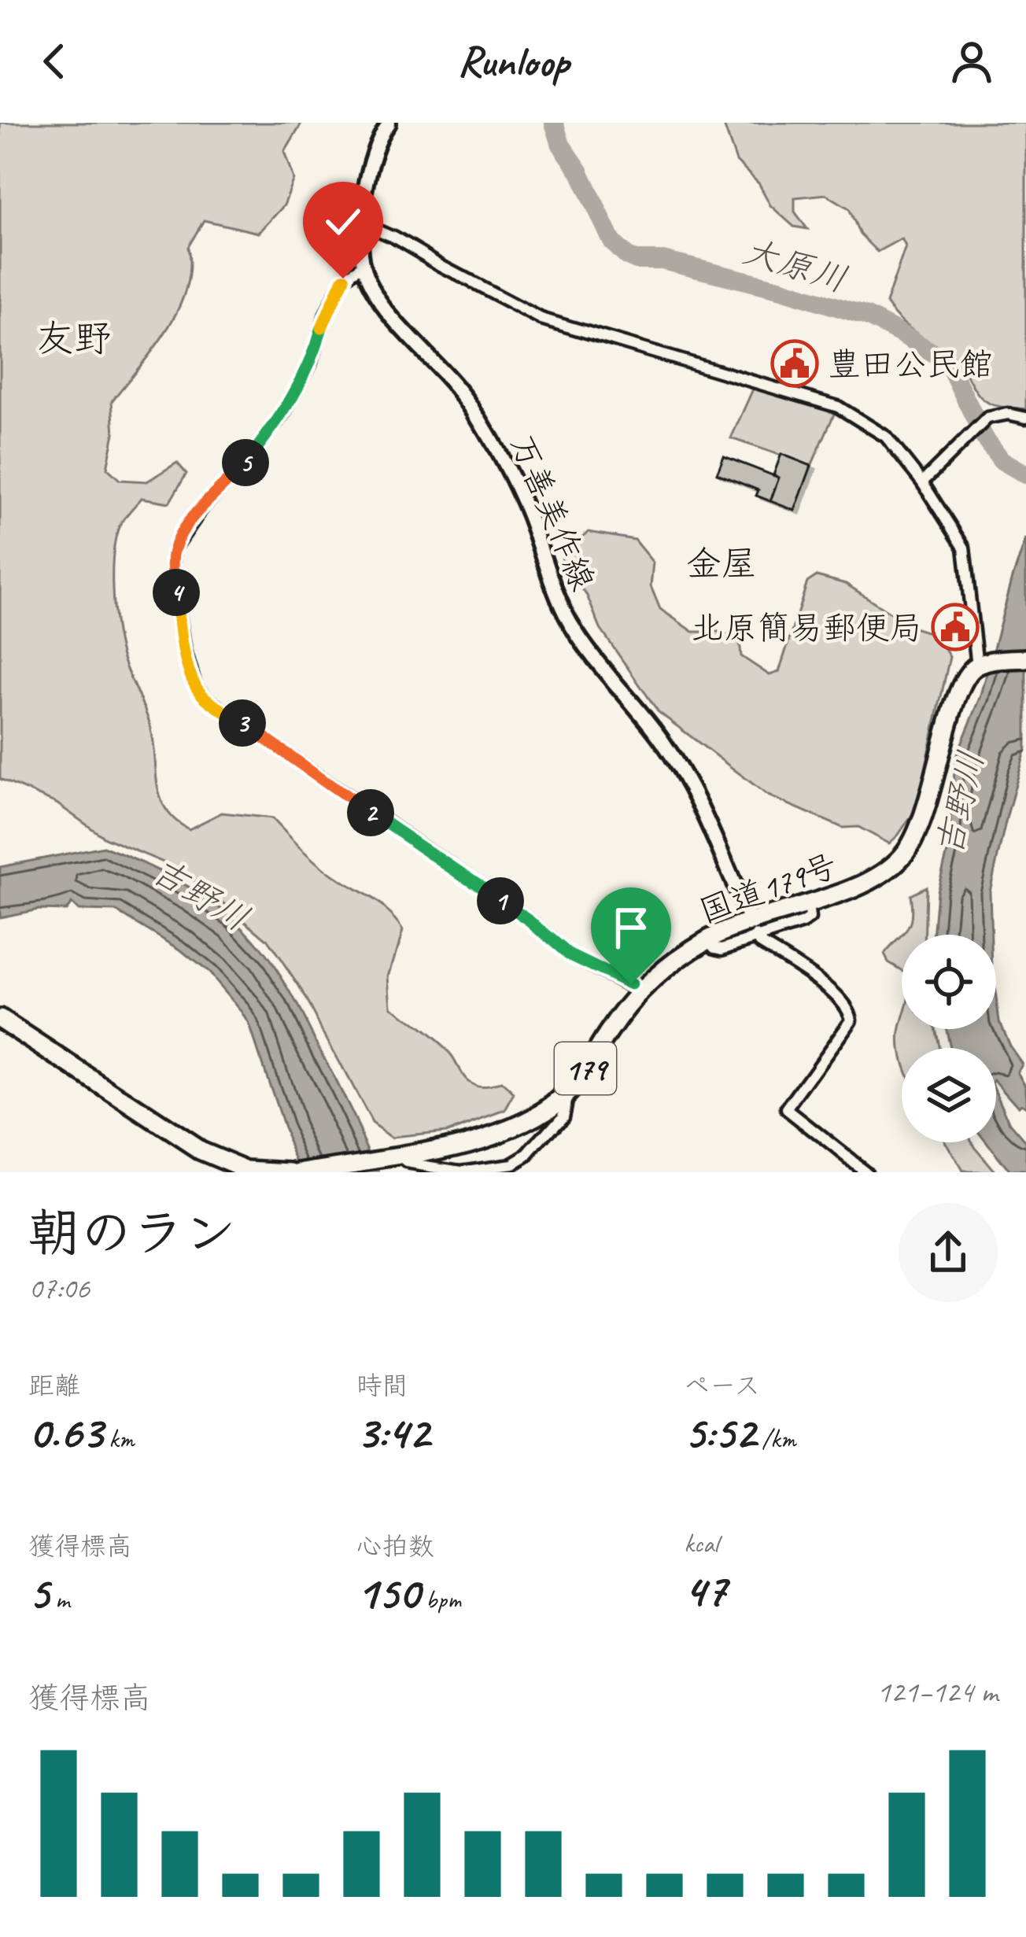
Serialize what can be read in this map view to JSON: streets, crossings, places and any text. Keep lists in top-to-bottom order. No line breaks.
{"streets":{"highway":["国道179号","179"],"main road":["万善美作線"]},"crossings":[["万善美作線","国道179号"]],"districts":["友野","金屋"],"water":["大原川","吉野川"],"places":{"public building":["豊田公民館","北原簡易郵便局"]},"page":{"header":"Runloop","pins":["5","4","3","2","1"],"heading":["朝のラン","07:06"],"stats":[["距離","0.63 km"],["時間","3:42"],["ペース","5:52 /km"],["獲得標高","5 m"],["心拍数","150 bpm"],["kcal","47"]],"chart":["獲得標高","121–124 m"]}}
